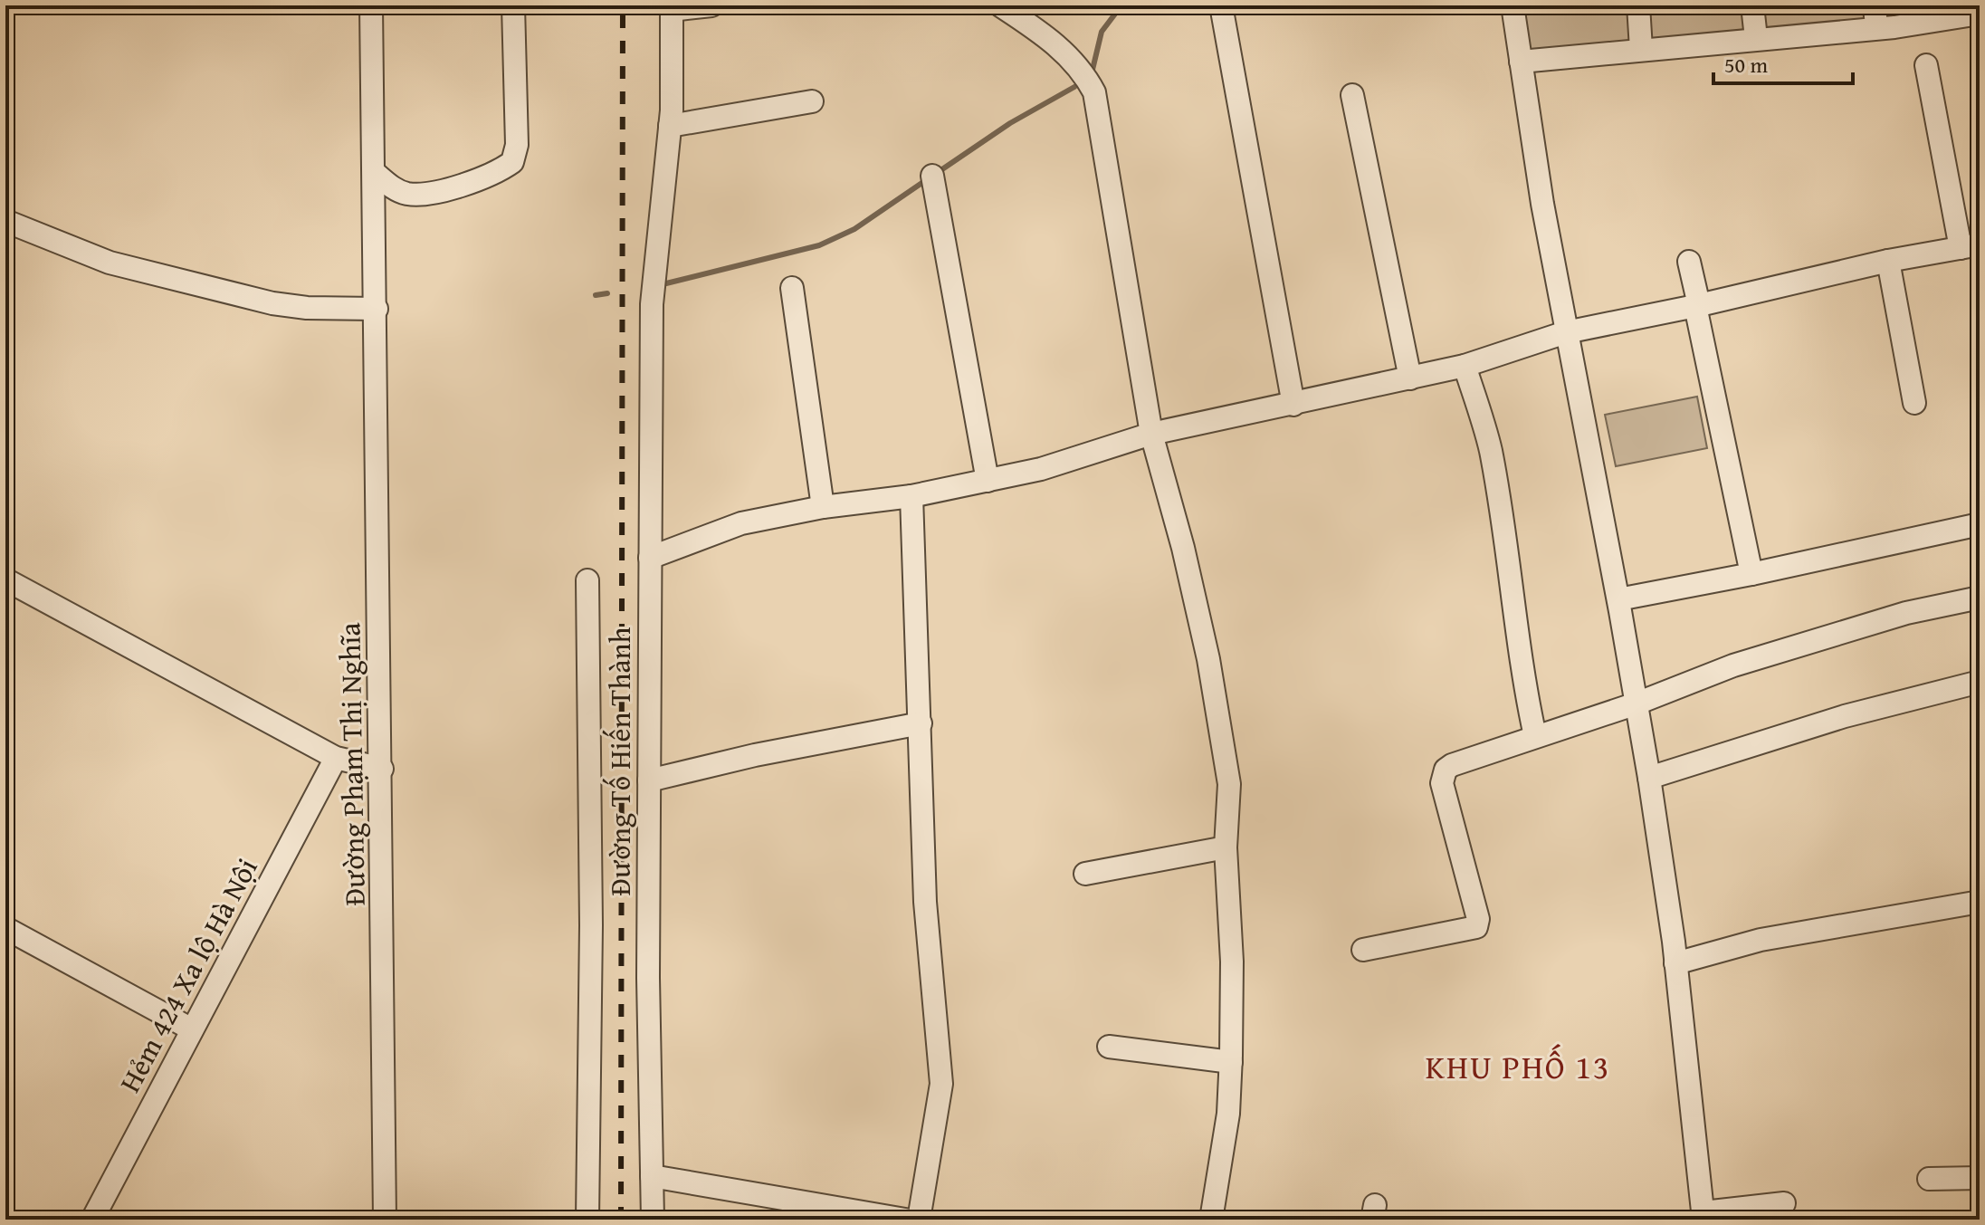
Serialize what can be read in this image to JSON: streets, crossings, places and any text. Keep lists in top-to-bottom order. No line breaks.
{"streets":{"street":["Đường Tố Hiến Thành","Đường Phạm Thị Nghĩa","Hẻm 424 Xa lộ Hà Nội"]},"districts":["KHU PHỐ 13"],"scale_bar":"50 m"}
